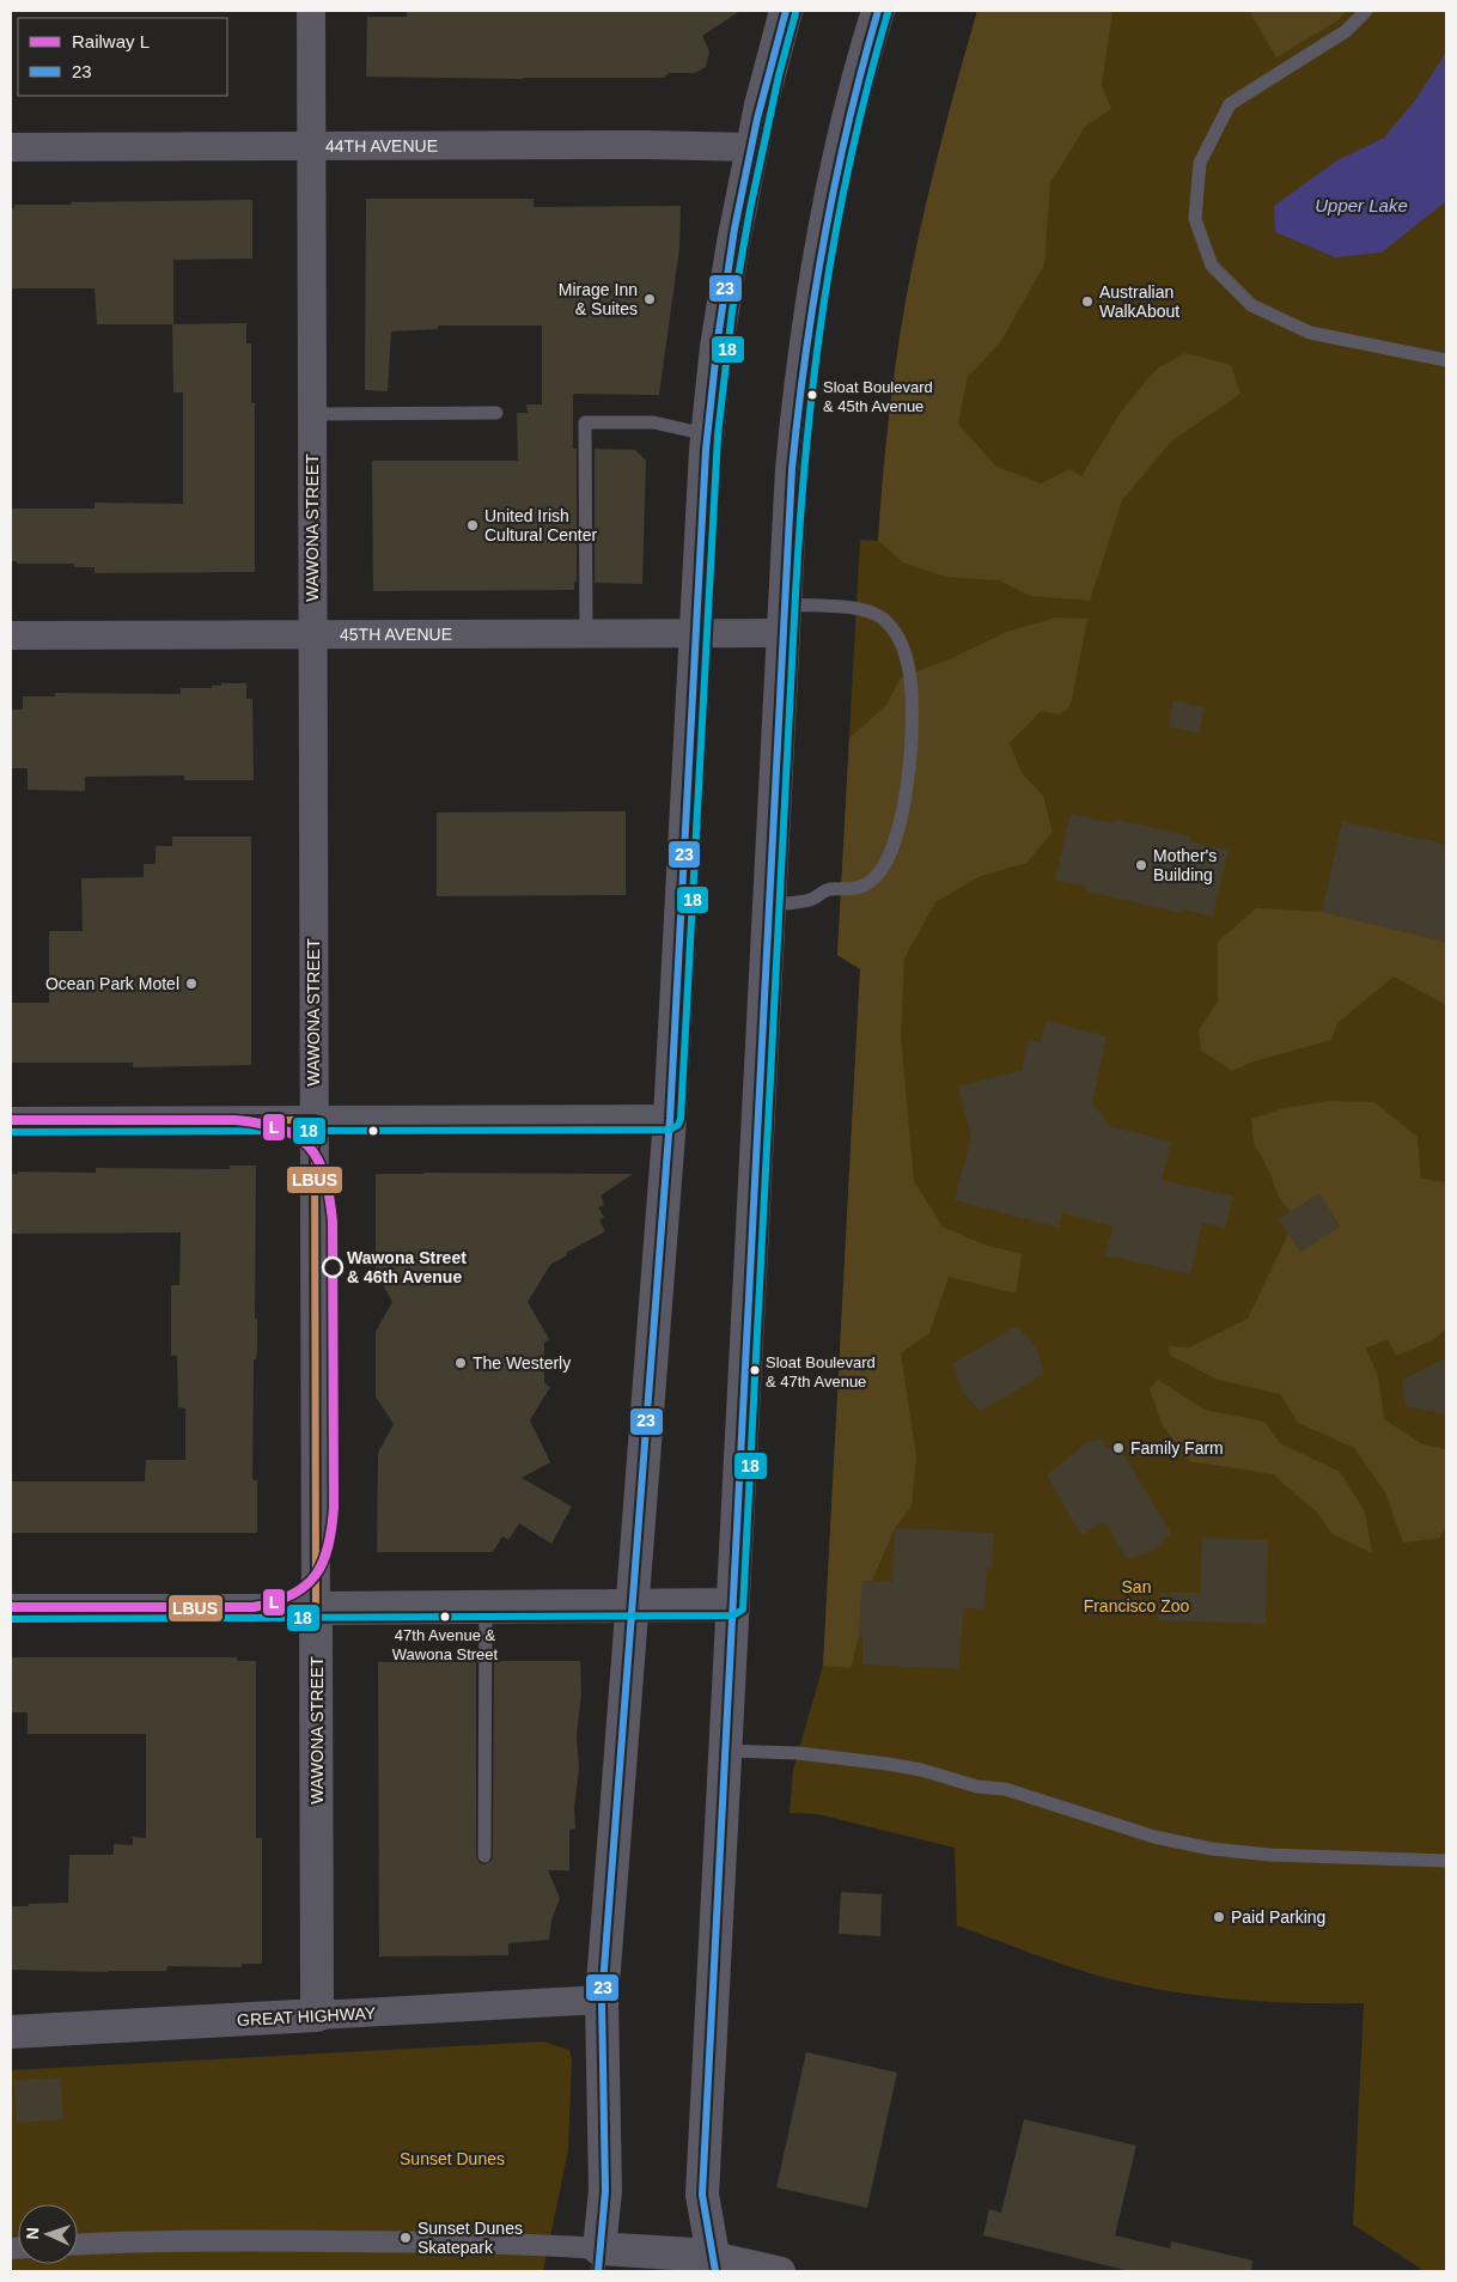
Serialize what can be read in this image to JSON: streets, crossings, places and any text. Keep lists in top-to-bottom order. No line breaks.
{"streets":{"street":["44TH AVENUE","WAWONA STREET","45TH AVENUE","GREAT HIGHWAY"]},"crossings":[["44TH AVENUE","WAWONA STREET"],["WAWONA STREET","45TH AVENUE"],["WAWONA STREET","GREAT HIGHWAY"]],"water":["Upper Lake"],"parks":["San Francisco Zoo","Sunset Dunes"],"places":["Mirage Inn & Suites","Australian WalkAbout","Sloat Boulevard & 45th Avenue","United Irish Cultural Center","Mother's Building","Ocean Park Motel","Wawona Street & 46th Avenue","The Westerly","Sloat Boulevard & 47th Avenue","Family Farm","47th Avenue & Wawona Street","Paid Parking","Sunset Dunes Skatepark"],"lines":["transit line 23","transit line 18","rail line L","transit line LBUS"],"legend":["Railway L","23"],"north":"left"}
